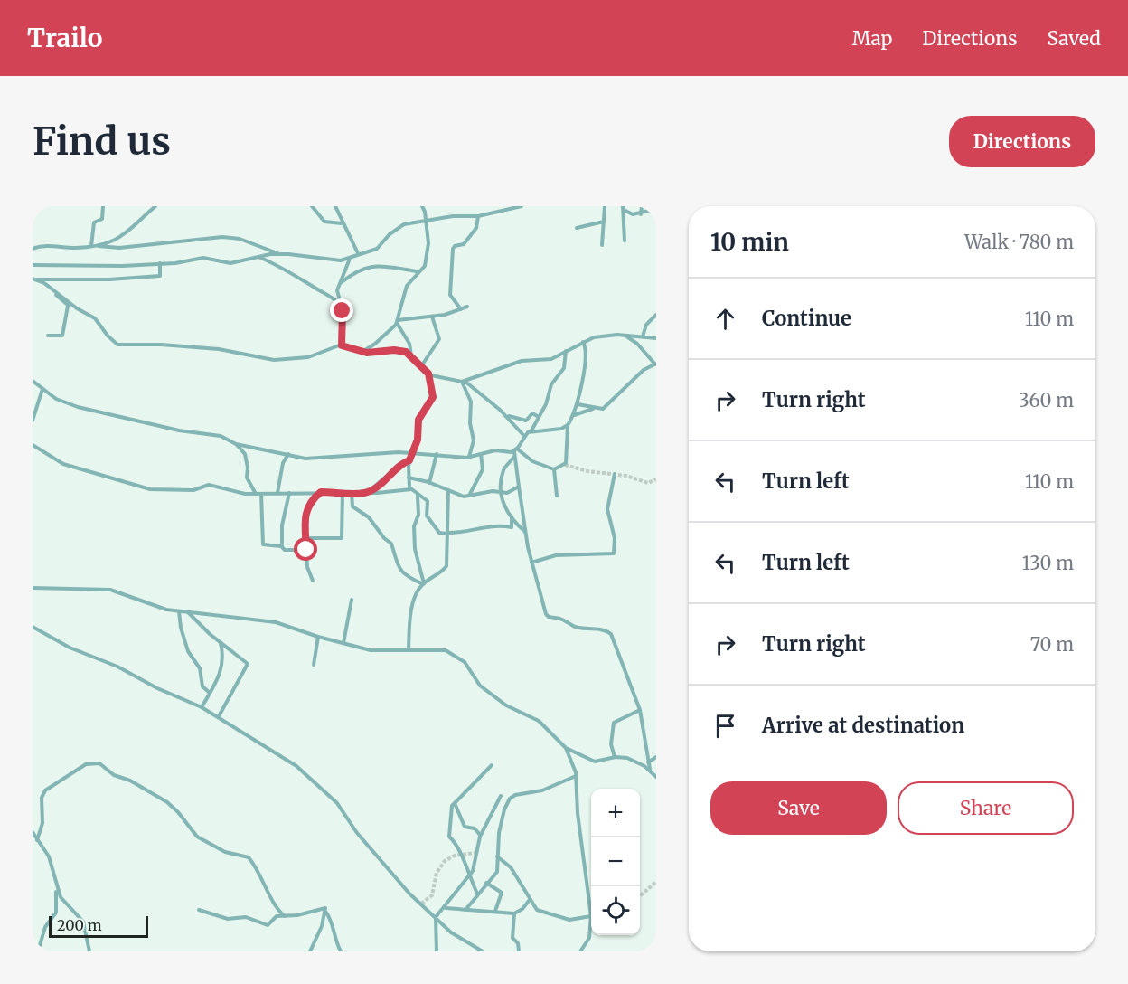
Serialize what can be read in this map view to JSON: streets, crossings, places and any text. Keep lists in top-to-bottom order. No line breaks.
{"scale_bar":"200 m","page":{"header":"Trailo","nav":["Map","Directions","Saved"],"buttons":["Directions",["Save","Share"]],"title":"Find us","heading":["10 min","Walk · 780 m"],"list":[["Continue","110 m"],["Turn right","360 m"],["Turn left","110 m"],["Turn left","130 m"],["Turn right","70 m"],"Arrive at destination"],"map_buttons":["+","−"],"scale":"200 m"}}
